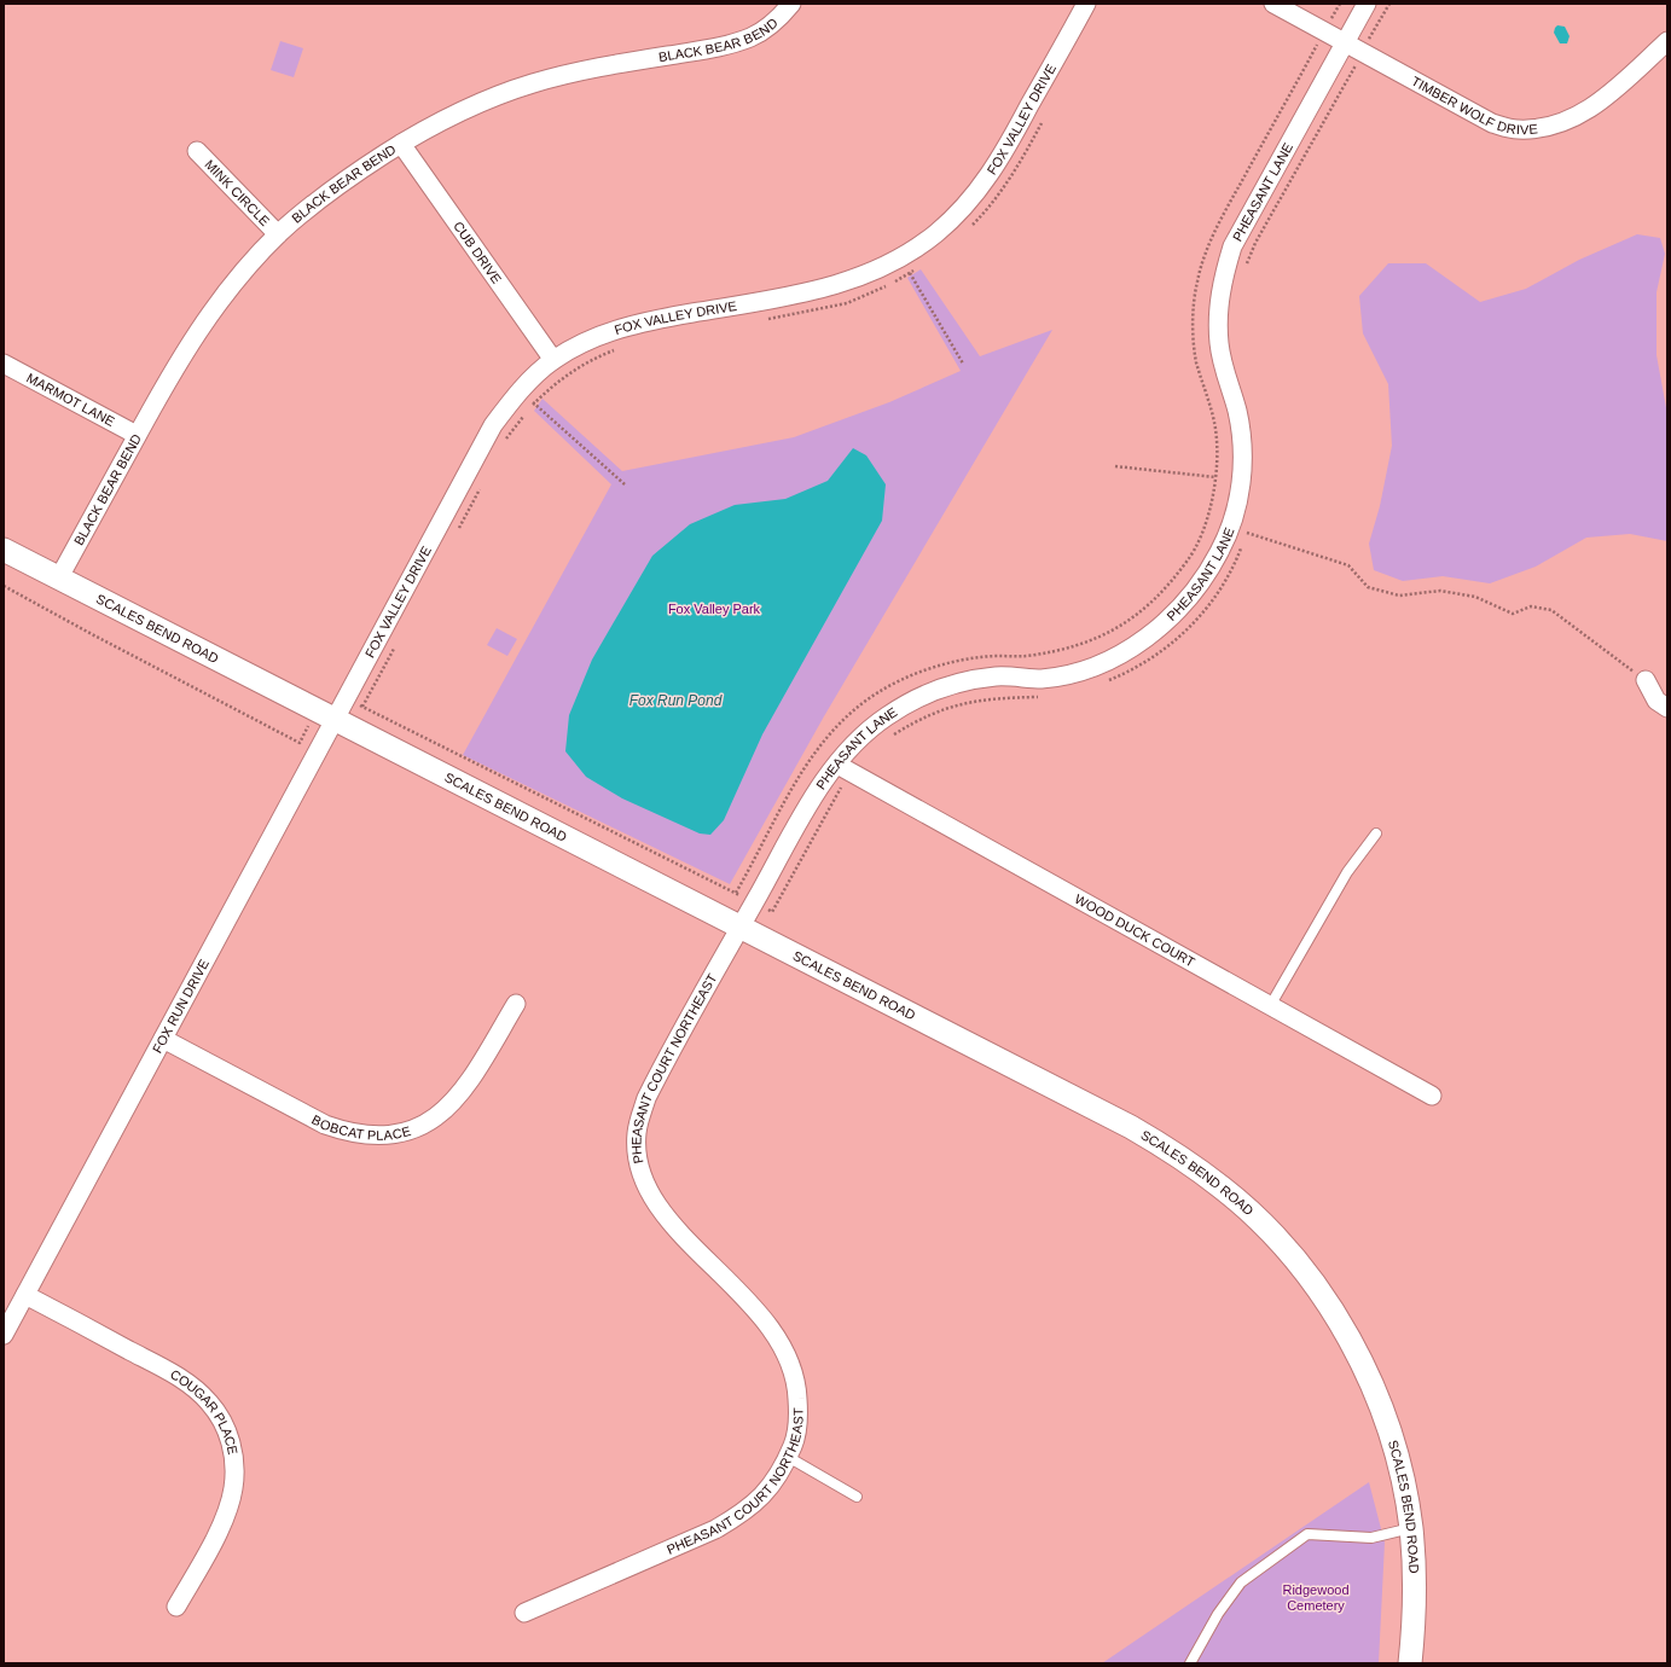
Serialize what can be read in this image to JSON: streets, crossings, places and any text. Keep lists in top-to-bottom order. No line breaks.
{"streets":{"street":["BLACK BEAR BEND","TIMBER WOLF DRIVE","FOX VALLEY DRIVE","PHEASANT LANE","MINK CIRCLE","CUB DRIVE","MARMOT LANE","SCALES BEND ROAD","WOOD DUCK COURT","FOX RUN DRIVE","PHEASANT COURT NORTHEAST","BOBCAT PLACE","COUGAR PLACE"]},"crossings":[["BLACK BEAR BEND","MINK CIRCLE"],["BLACK BEAR BEND","CUB DRIVE"],["BLACK BEAR BEND","MARMOT LANE"],["BLACK BEAR BEND","SCALES BEND ROAD"],["TIMBER WOLF DRIVE","PHEASANT LANE"],["FOX VALLEY DRIVE","CUB DRIVE"],["FOX VALLEY DRIVE","SCALES BEND ROAD"],["FOX VALLEY DRIVE","FOX RUN DRIVE"],["PHEASANT LANE","SCALES BEND ROAD"],["PHEASANT LANE","WOOD DUCK COURT"],["PHEASANT LANE","PHEASANT COURT NORTHEAST"],["SCALES BEND ROAD","FOX RUN DRIVE"],["SCALES BEND ROAD","PHEASANT COURT NORTHEAST"],["FOX RUN DRIVE","BOBCAT PLACE"],["FOX RUN DRIVE","COUGAR PLACE"]],"water":["Fox Run Pond"],"parks":["Fox Valley Park","Ridgewood Cemetery"]}
